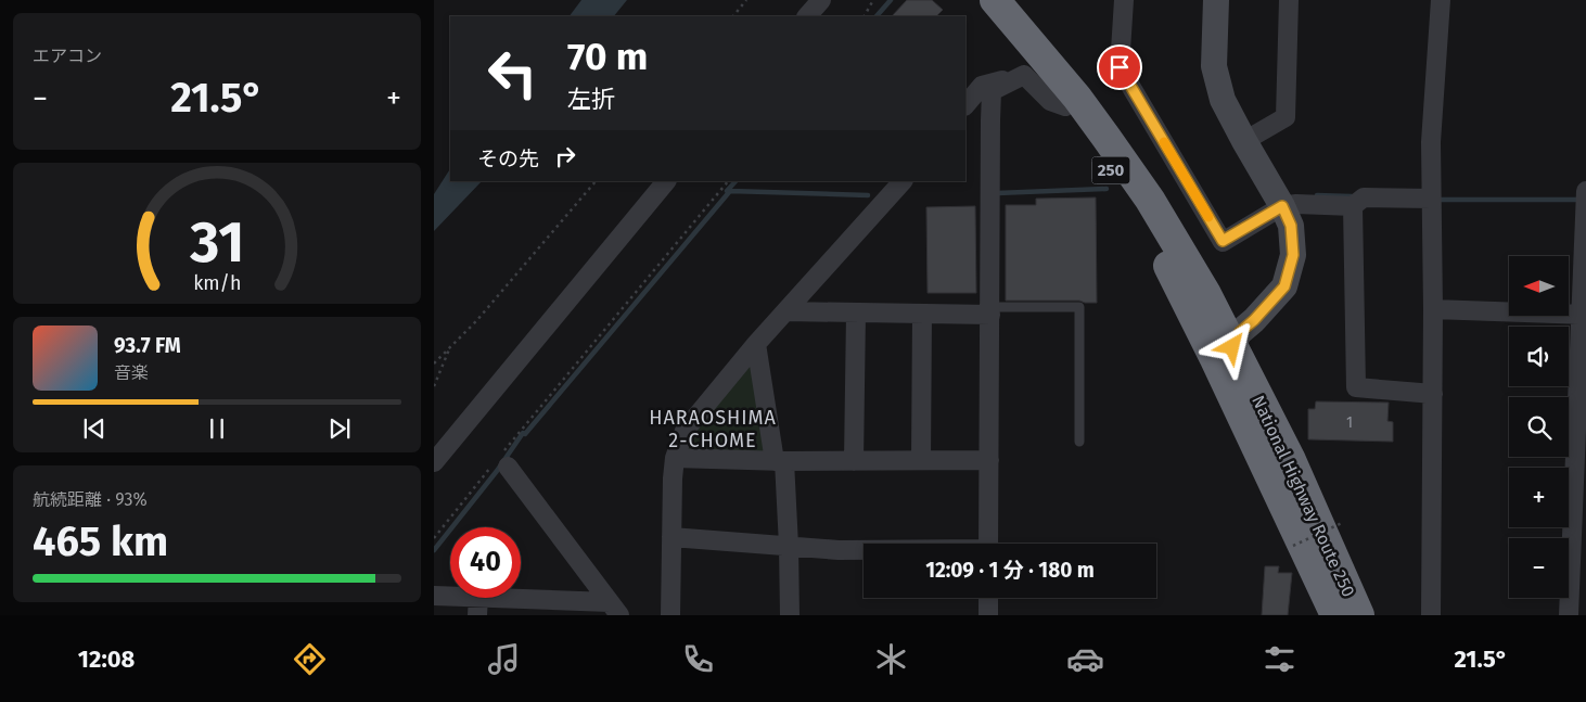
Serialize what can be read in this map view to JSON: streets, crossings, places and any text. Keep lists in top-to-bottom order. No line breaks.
{"streets":{"highway":["250","National Highway Route 250"]},"districts":["HARAOSHIMA 2-CHOME"],"house_numbers":["1"],"north":"left","page":{"tile":["エアコン",["航続距離 · 93%","465 km"]],"turn":["70 m","左折"],"heat":["−","21.5°","+"],"then":"その先","map_buttons":["+","−"],"song":["93.7 FM","音楽"],"limit":"40","trip":"12:09 · 1 分 · 180 m","tabs":["12:08","21.5°"],"gauge":["31","km/h"]}}
